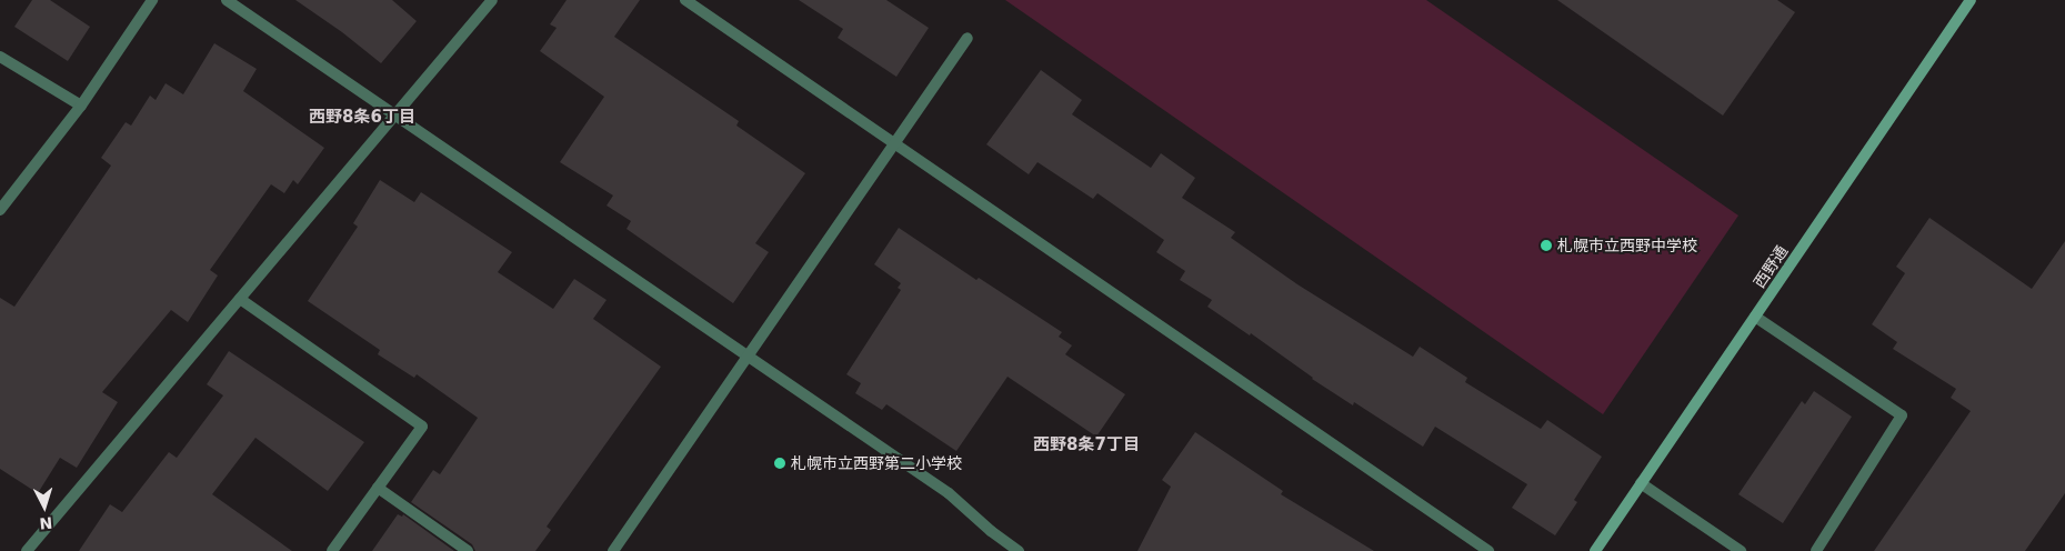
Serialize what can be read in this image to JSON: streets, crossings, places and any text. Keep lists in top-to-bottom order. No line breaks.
{"streets":{"street":["西野通"]},"districts":["西野8条6丁目","西野8条7丁目"],"places":["札幌市立西野中学校","札幌市立西野第二小学校"],"north":"bottom"}
